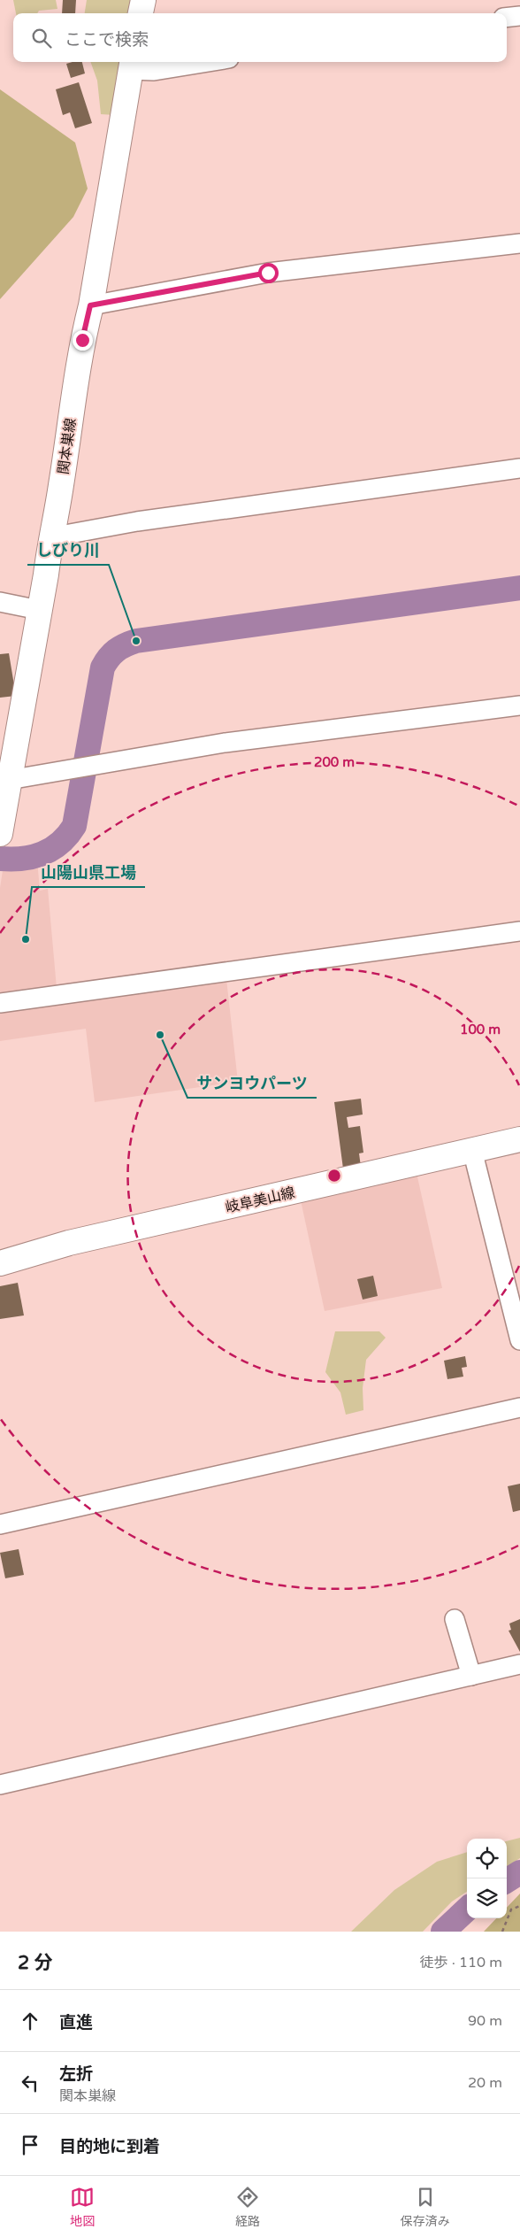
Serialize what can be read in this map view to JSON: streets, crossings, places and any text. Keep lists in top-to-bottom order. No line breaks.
{"streets":{"main road":["関本巣線","岐阜美山線"]},"places":["しびり川","山陽山県工場","サンヨウパーツ"],"page":{"search":"ここで検索","heading":["2 分","徒歩 · 110 m"],"list":[["直進","90 m"],["左折","関本巣線","20 m"],"目的地に到着"],"nav":["地図","経路","保存済み"]},"rings":["200 m","100 m"]}
